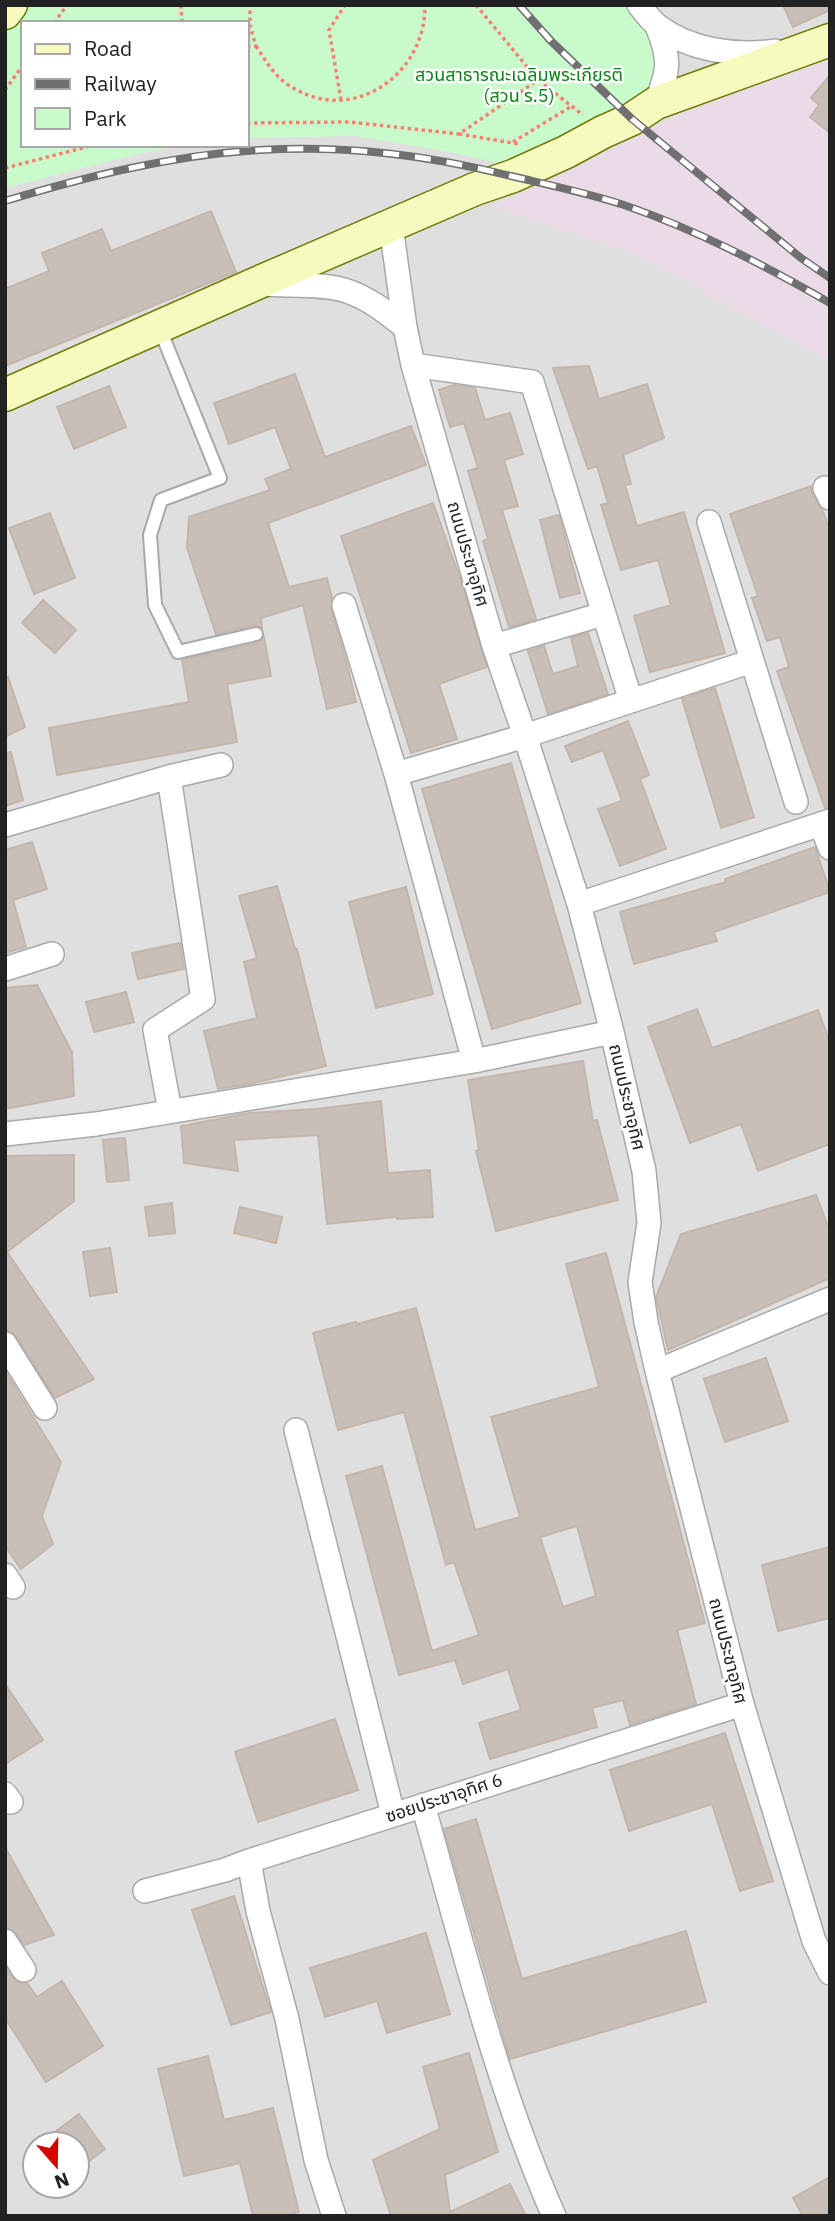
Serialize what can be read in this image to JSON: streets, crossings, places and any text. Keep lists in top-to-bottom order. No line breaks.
{"streets":{"street":["ถนนประชาอุทิศ","ซอยประชาอุทิศ 6"]},"crossings":[["ถนนประชาอุทิศ","ซอยประชาอุทิศ 6"]],"parks":["สวนสาธารณะเฉลิมพระเกียรติ (สวน ร.5)"],"legend":["Road","Railway","Park"],"north":"bottom"}
